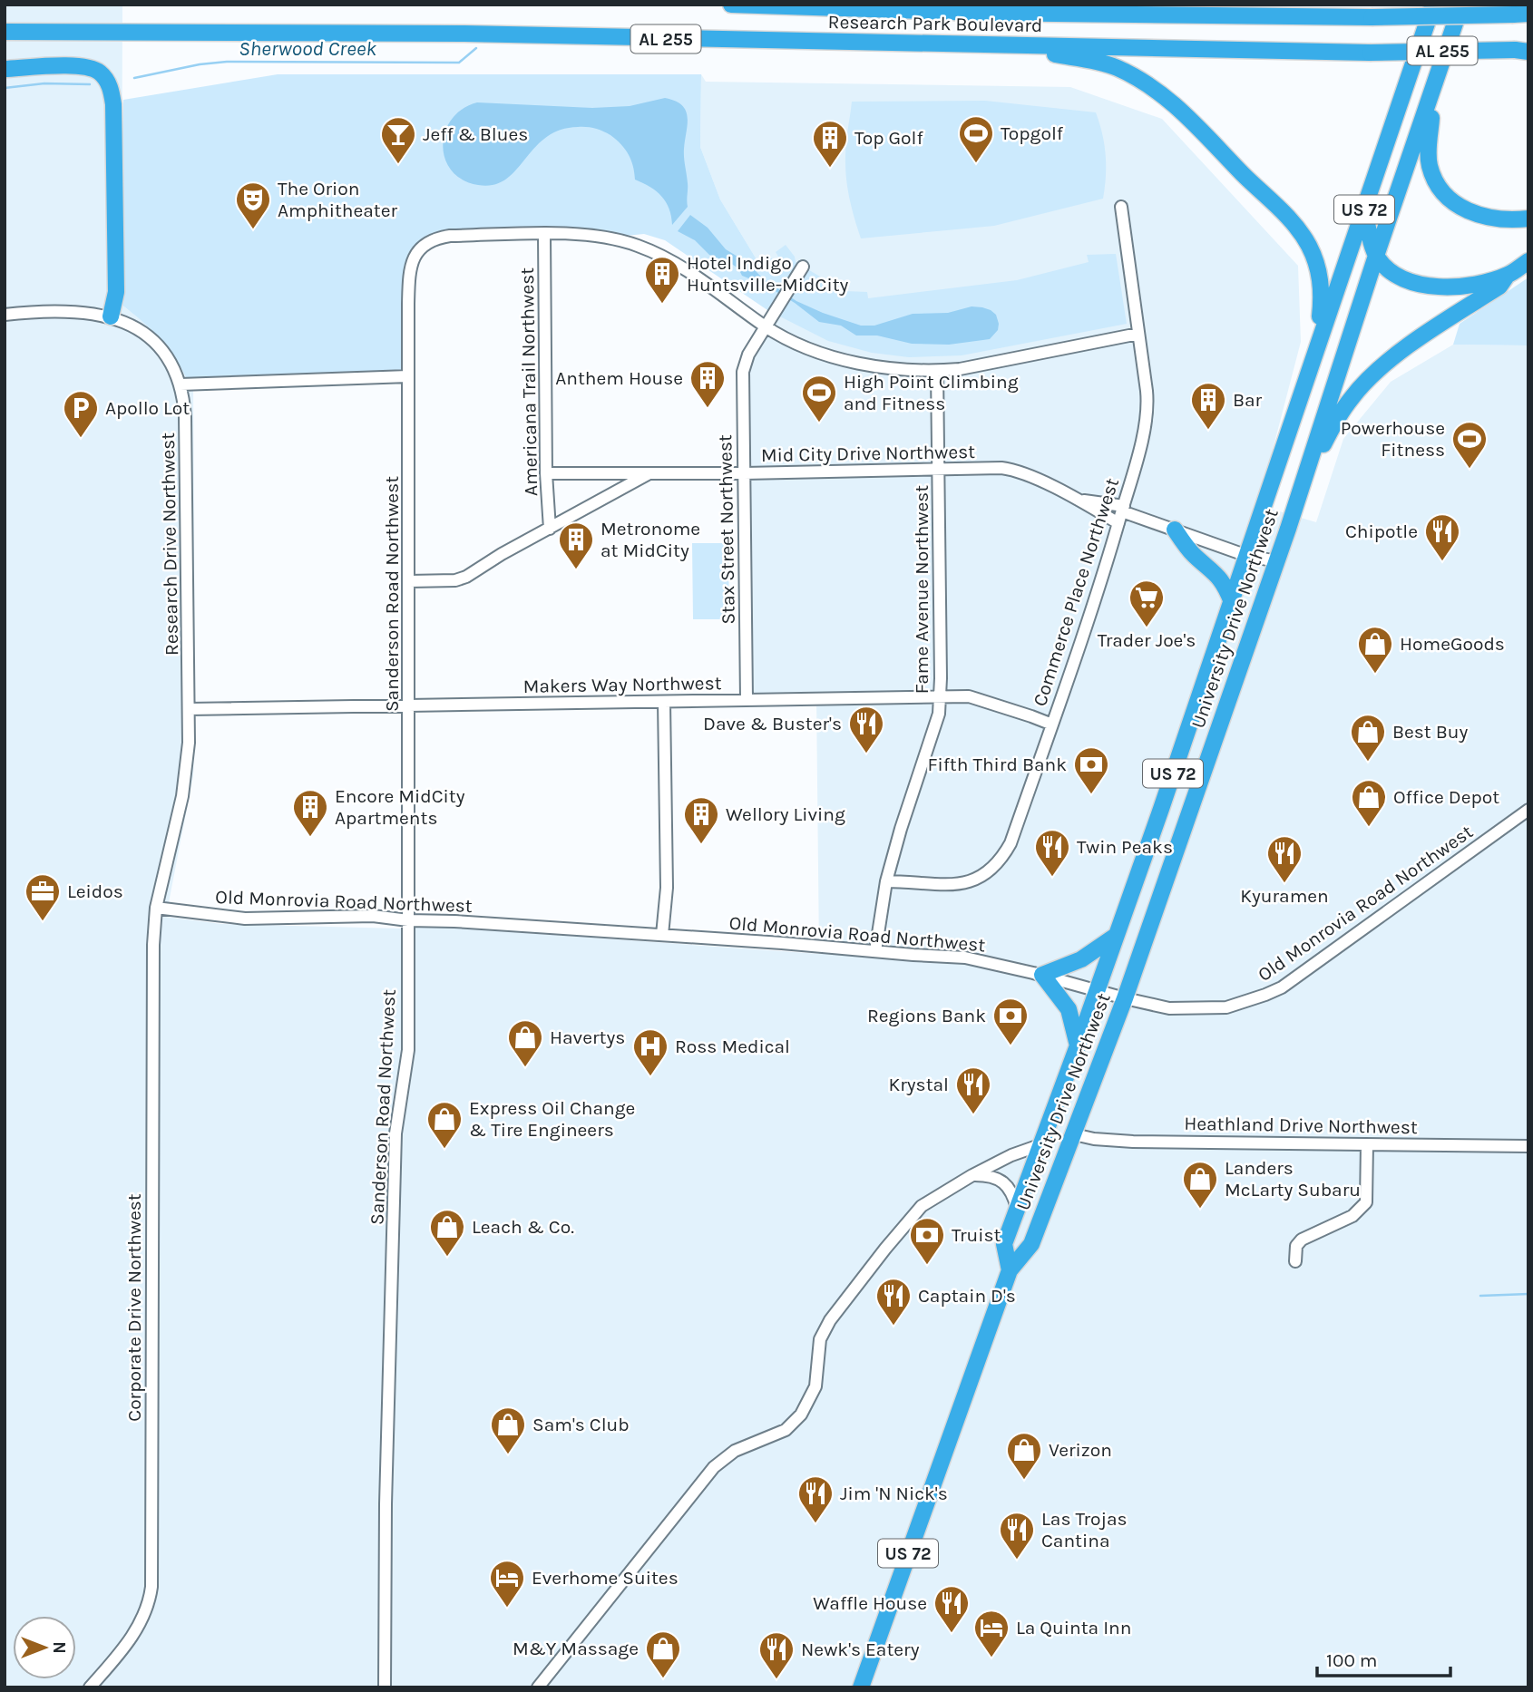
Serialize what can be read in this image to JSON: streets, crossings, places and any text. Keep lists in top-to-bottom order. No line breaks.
{"streets":{"highway":["Research Park Boulevard","AL 255","US 72","University Drive Northwest"],"street":["Americana Trail Northwest","Mid City Drive Northwest","Stax Street Northwest","Research Drive Northwest","Fame Avenue Northwest","Commerce Place Northwest","Sanderson Road Northwest","Makers Way Northwest","Old Monrovia Road Northwest","Heathland Drive Northwest","Corporate Drive Northwest"]},"crossings":[["Research Park Boulevard","AL 255"],["Americana Trail Northwest","Mid City Drive Northwest"],["Americana Trail Northwest","Sanderson Road Northwest"],["Mid City Drive Northwest","Stax Street Northwest"],["Mid City Drive Northwest","Fame Avenue Northwest"],["Mid City Drive Northwest","Commerce Place Northwest"],["Mid City Drive Northwest","Sanderson Road Northwest"],["Mid City Drive Northwest","University Drive Northwest"],["Stax Street Northwest","Sanderson Road Northwest"],["Stax Street Northwest","Makers Way Northwest"],["Research Drive Northwest","Makers Way Northwest"],["Research Drive Northwest","Old Monrovia Road Northwest"],["Research Drive Northwest","Corporate Drive Northwest"],["Fame Avenue Northwest","Commerce Place Northwest"],["Fame Avenue Northwest","Sanderson Road Northwest"],["Fame Avenue Northwest","Makers Way Northwest"],["Fame Avenue Northwest","Old Monrovia Road Northwest"],["Commerce Place Northwest","Sanderson Road Northwest"],["Commerce Place Northwest","Makers Way Northwest"],["Sanderson Road Northwest","Makers Way Northwest"],["Sanderson Road Northwest","Old Monrovia Road Northwest"],["University Drive Northwest","Old Monrovia Road Northwest"],["University Drive Northwest","Heathland Drive Northwest"],["Old Monrovia Road Northwest","Corporate Drive Northwest"]],"water":["Sherwood Creek"],"places":{"sports":["Topgolf","High Point Climbing and Fitness","Powerhouse Fitness"],"bar":["Jeff & Blues"],"building":["Top Golf","Hotel Indigo Huntsville-MidCity","Anthem House","Bar","Metronome at MidCity","Encore MidCity Apartments","Wellory Living"],"theatre":["The Orion Amphitheater"],"parking":["Apollo Lot"],"restaurant":["Chipotle","Dave & Buster's","Twin Peaks","Kyuramen","Krystal","Captain D's","Jim 'N Nick's","Las Trojas Cantina","Waffle House","Newk's Eatery"],"supermarket":["Trader Joe's"],"shop":["HomeGoods","Best Buy","Office Depot","Havertys","Express Oil Change & Tire Engineers","Landers McLarty Subaru","Leach & Co.","Sam's Club","Verizon","M&Y Massage"],"bank":["Fifth Third Bank","Regions Bank","Truist"],"office":["Leidos"],"hospital":["Ross Medical"],"hotel":["Everhome Suites","La Quinta Inn"]},"scale_bar":"100 m","north":"right"}
